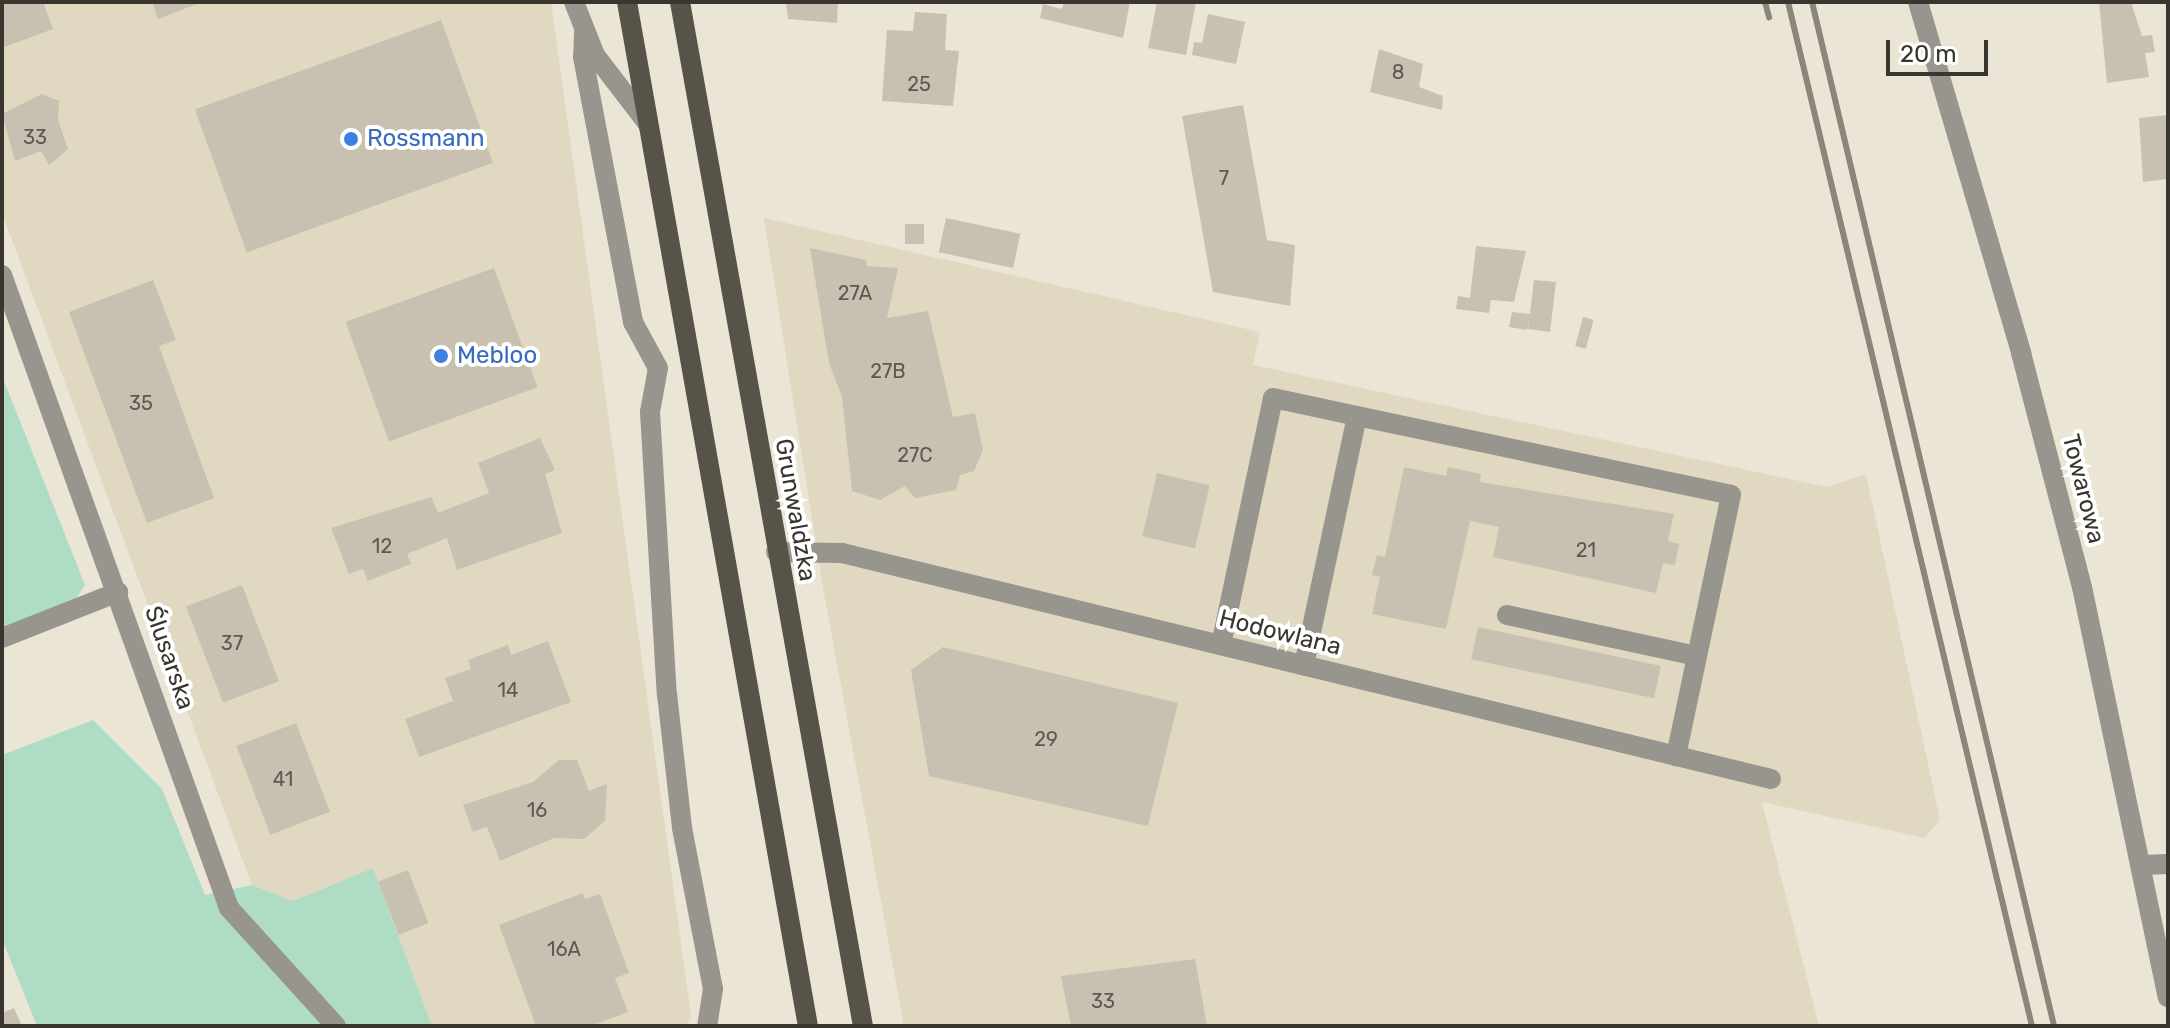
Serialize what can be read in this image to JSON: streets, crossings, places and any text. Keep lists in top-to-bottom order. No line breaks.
{"streets":{"main road":["Grunwaldzka"],"street":["Towarowa","Hodowlana","Ślusarska"]},"crossings":[["Grunwaldzka","Hodowlana"]],"places":["Rossmann","Mebloo"],"house_numbers":["8","25","33","7","27A","27B","35","27C","12","21","37","14","29","41","16","16A","33"],"scale_bar":"20 m"}
